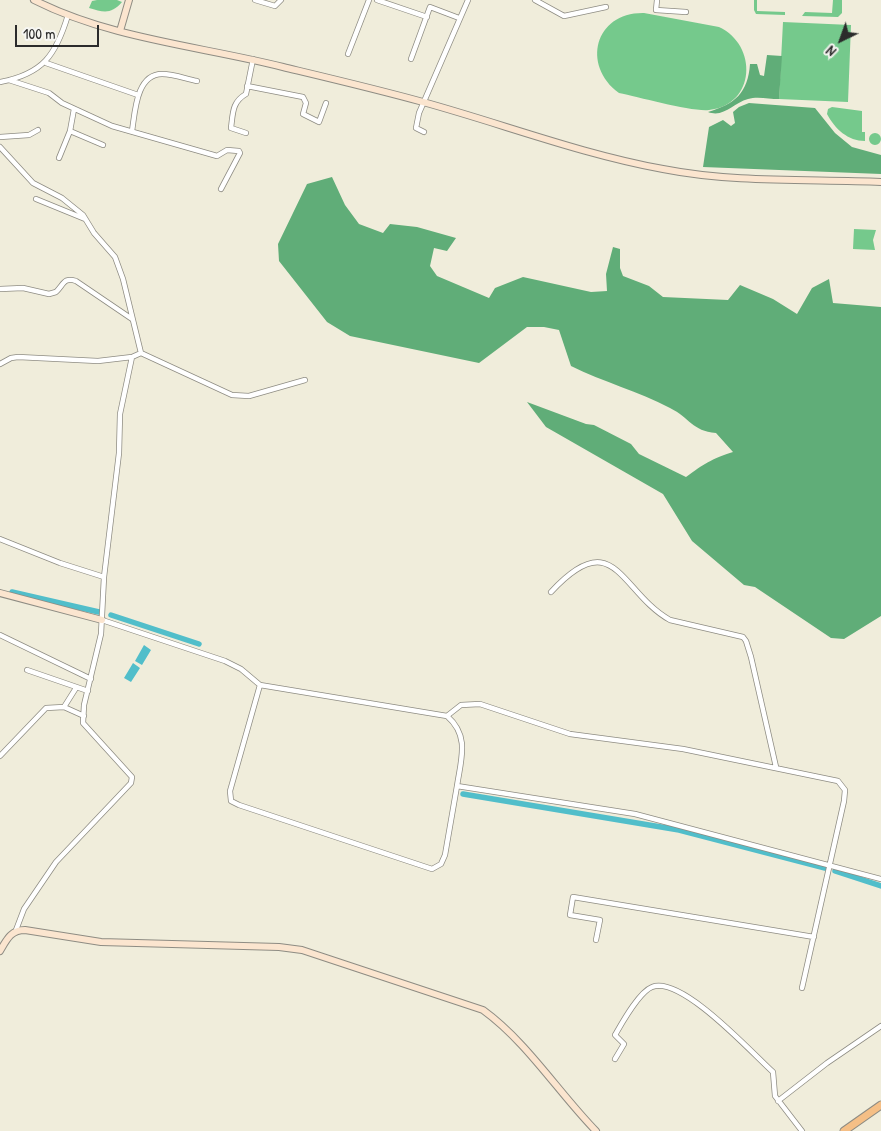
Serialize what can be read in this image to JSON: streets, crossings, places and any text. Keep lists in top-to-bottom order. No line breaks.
{"scale_bar":"100 m","north":"bottom left"}
